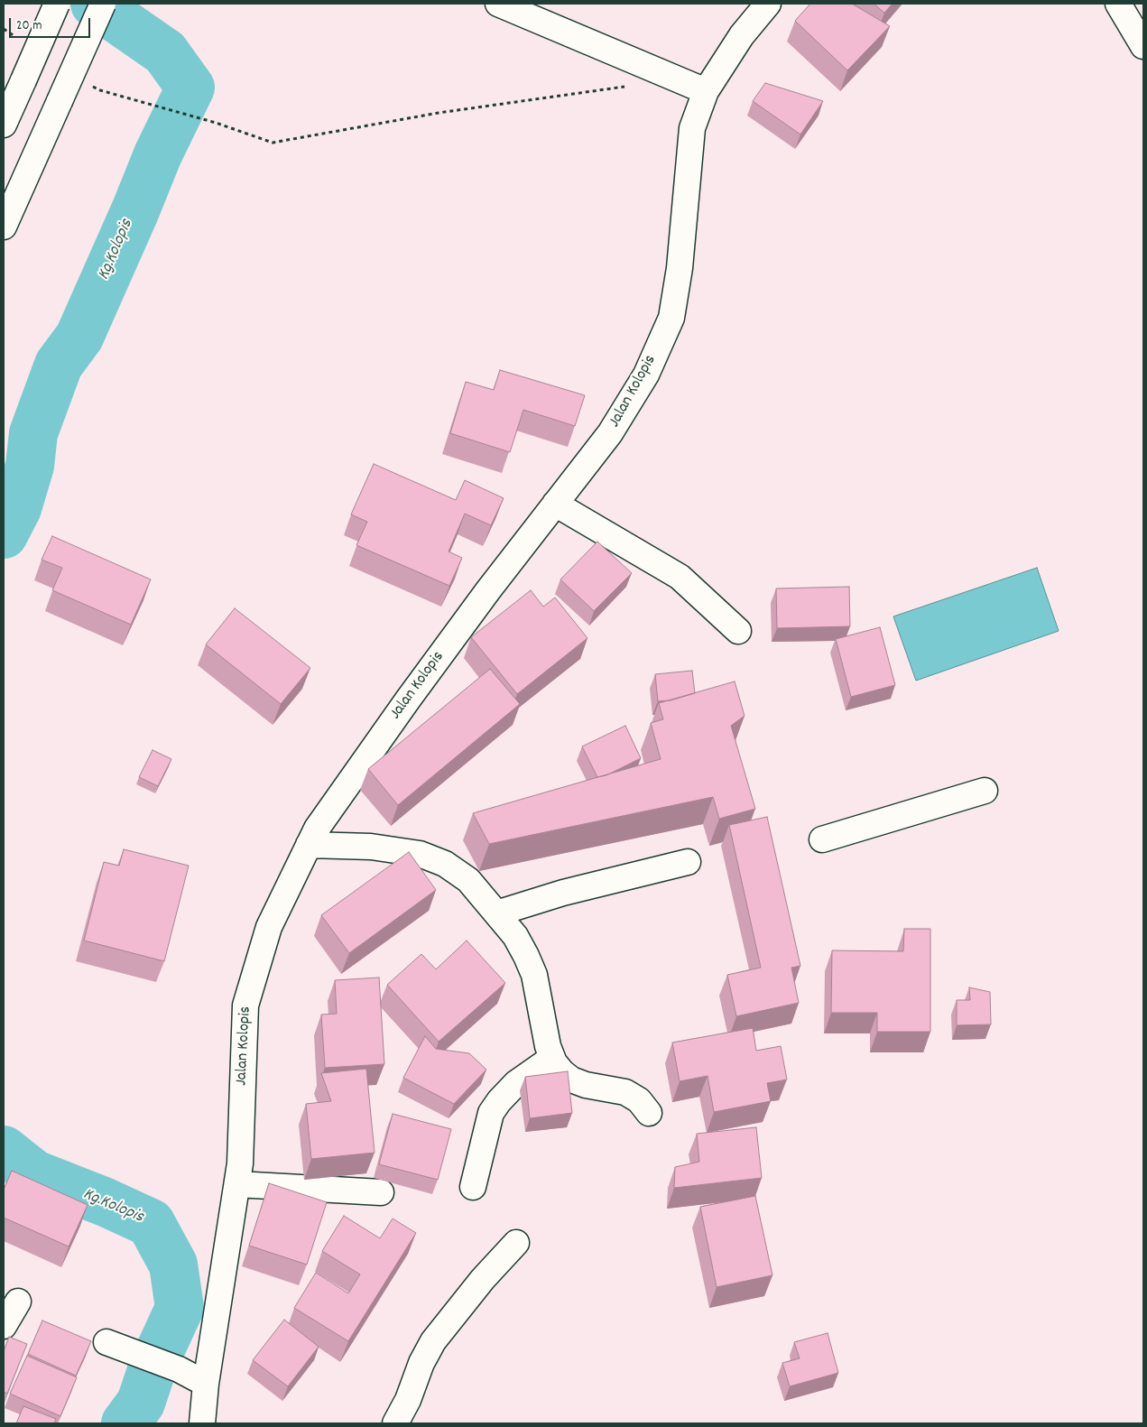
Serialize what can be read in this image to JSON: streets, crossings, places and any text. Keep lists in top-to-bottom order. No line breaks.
{"streets":{"main road":["Jalan Kolopis"]},"water":["Kg.Kolopis"],"scale_bar":"20 m"}
